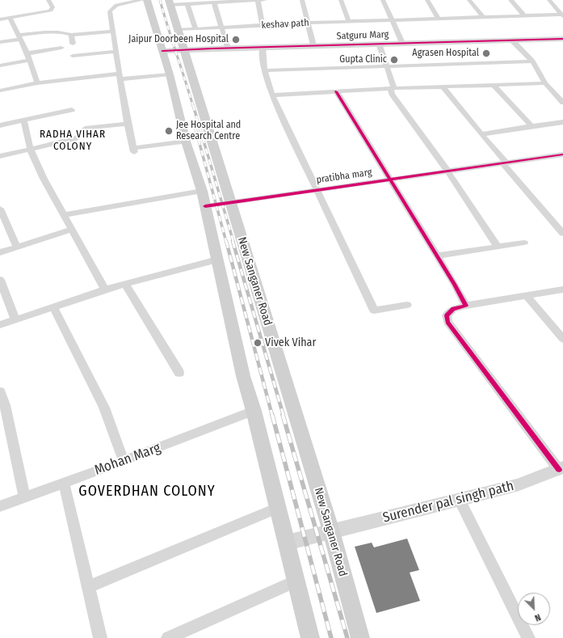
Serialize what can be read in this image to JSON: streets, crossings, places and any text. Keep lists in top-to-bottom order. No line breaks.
{"streets":{"main road":["New Sanganer Road"],"street":["keshav path","Satguru Marg","pratibha marg","Mohan Marg","Surender pal singh path"]},"crossings":[["keshav path","New Sanganer Road"],["Satguru Marg","New Sanganer Road"],["pratibha marg","New Sanganer Road"],["New Sanganer Road","Surender pal singh path"]],"districts":["RADHA VIHAR COLONY","GOVERDHAN COLONY"],"places":["Jaipur Doorbeen Hospital","Agrasen Hospital","Gupta Clinic","Jee Hospital and Research Centre","Vivek Vihar"],"north":"bottom right"}
